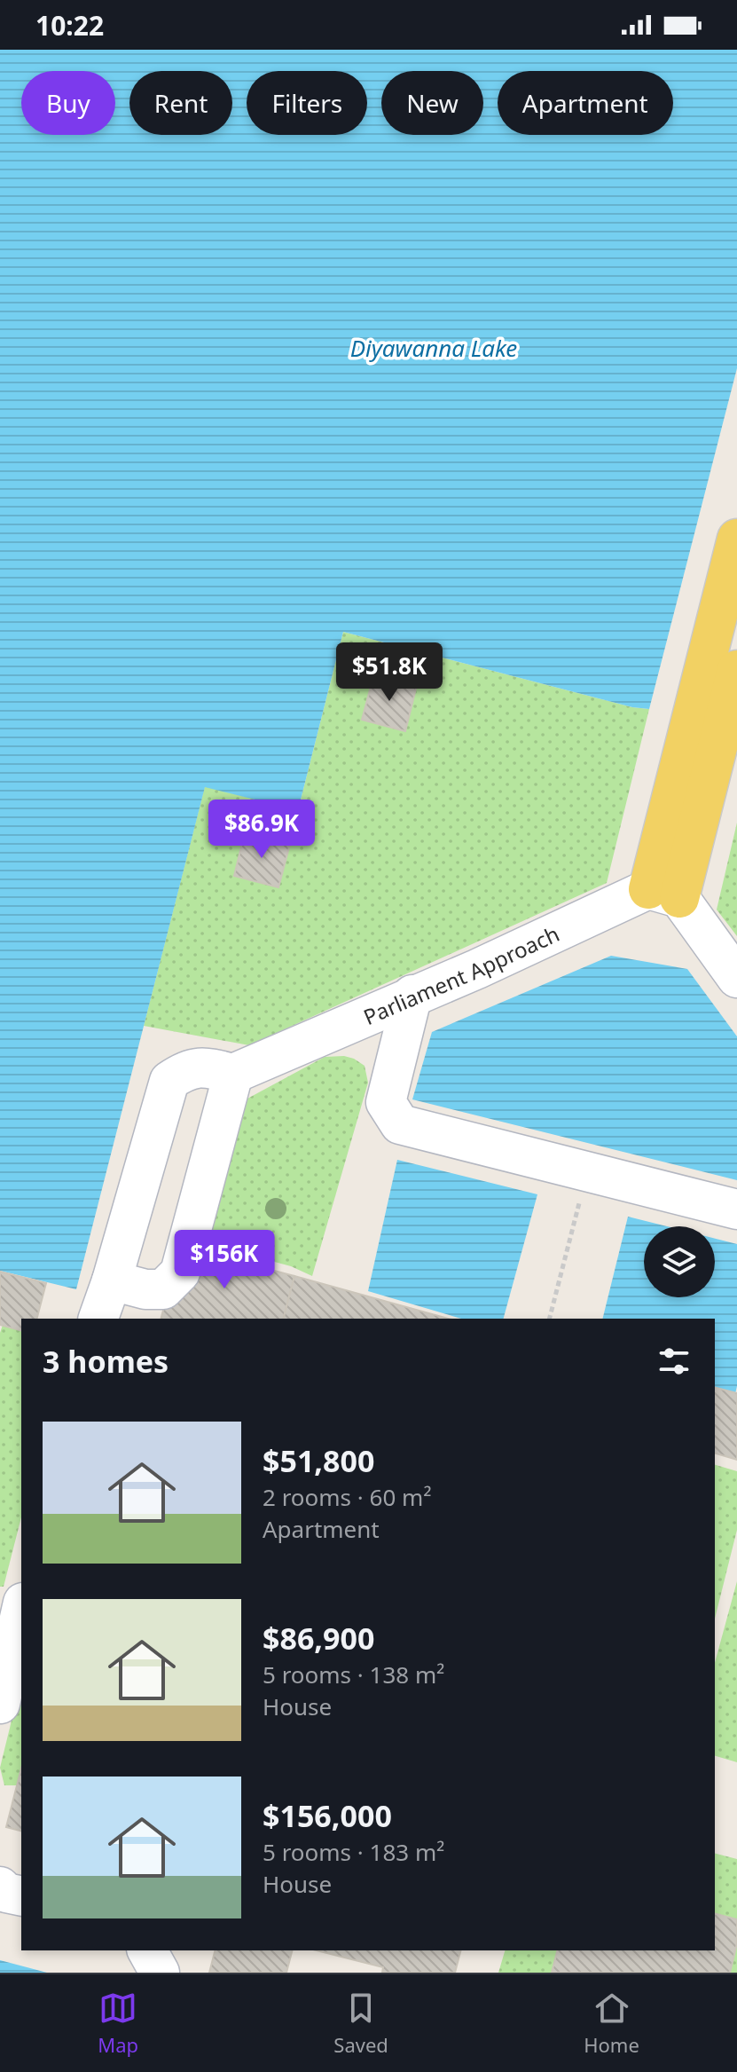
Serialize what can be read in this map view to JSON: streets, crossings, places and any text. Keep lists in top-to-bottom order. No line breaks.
{"streets":{"lane":["Parliament Approach"]},"water":["Diyawanna Lake"],"page":{"status":"10:22","chip":["Buy","Rent","Filters","New","Apartment"],"price":["$51.8K","$86.9K","$156K"],"heading":"3 homes","list":[{"name":"$51,800","note":"2 rooms · 60 m² · Apartment"},{"name":"$86,900","note":"5 rooms · 138 m² · House"},{"name":"$156,000","note":"5 rooms · 183 m² · House"}],"tabs":["Map","Saved","Home"]}}
